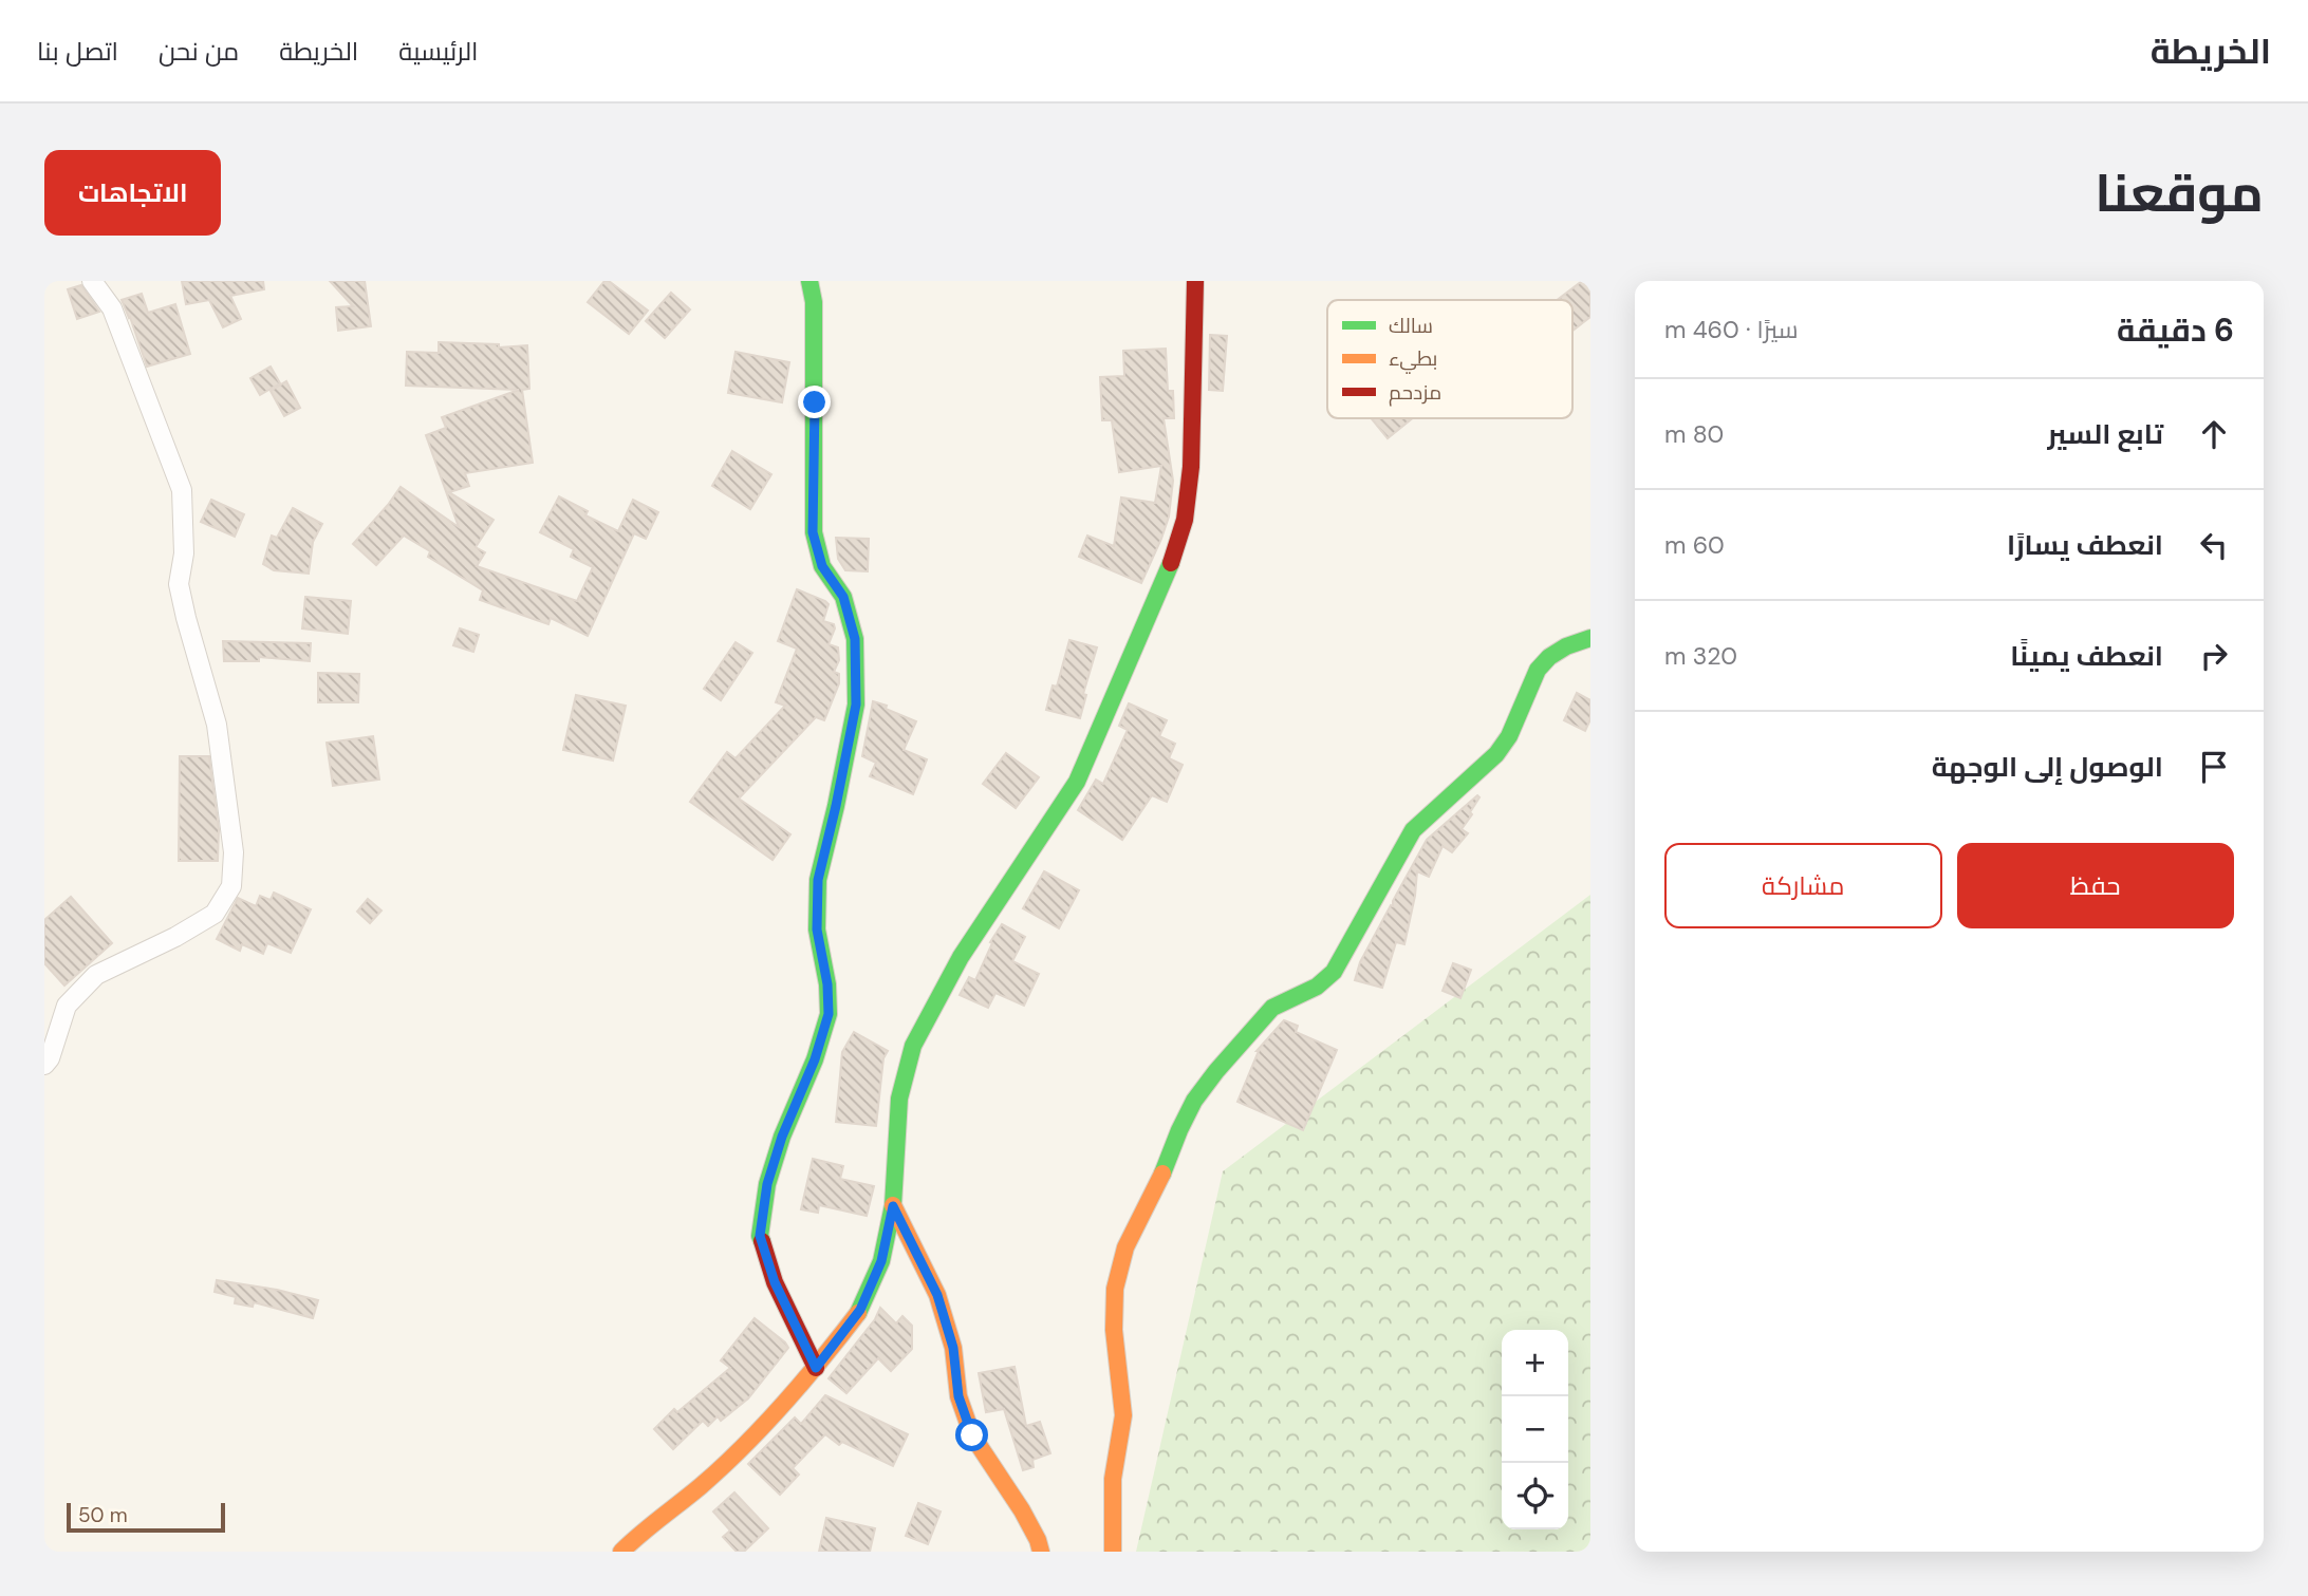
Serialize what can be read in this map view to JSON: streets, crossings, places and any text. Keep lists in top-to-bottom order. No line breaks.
{"legend":["سالك","بطيء","مزدحم"],"scale_bar":"50 m","page":{"header":"الخريطة","nav":["الرئيسية","الخريطة","من نحن","اتصل بنا"],"title":"موقعنا","buttons":["الاتجاهات",["حفظ","مشاركة"]],"heading":["6 دقيقة","سيرًا · 460 m"],"list":[["تابع السير","80 m"],["انعطف يسارًا","60 m"],["انعطف يمينًا","320 m"],"الوصول إلى الوجهة"],"map_buttons":["+","−"],"scale":"50 m"}}
